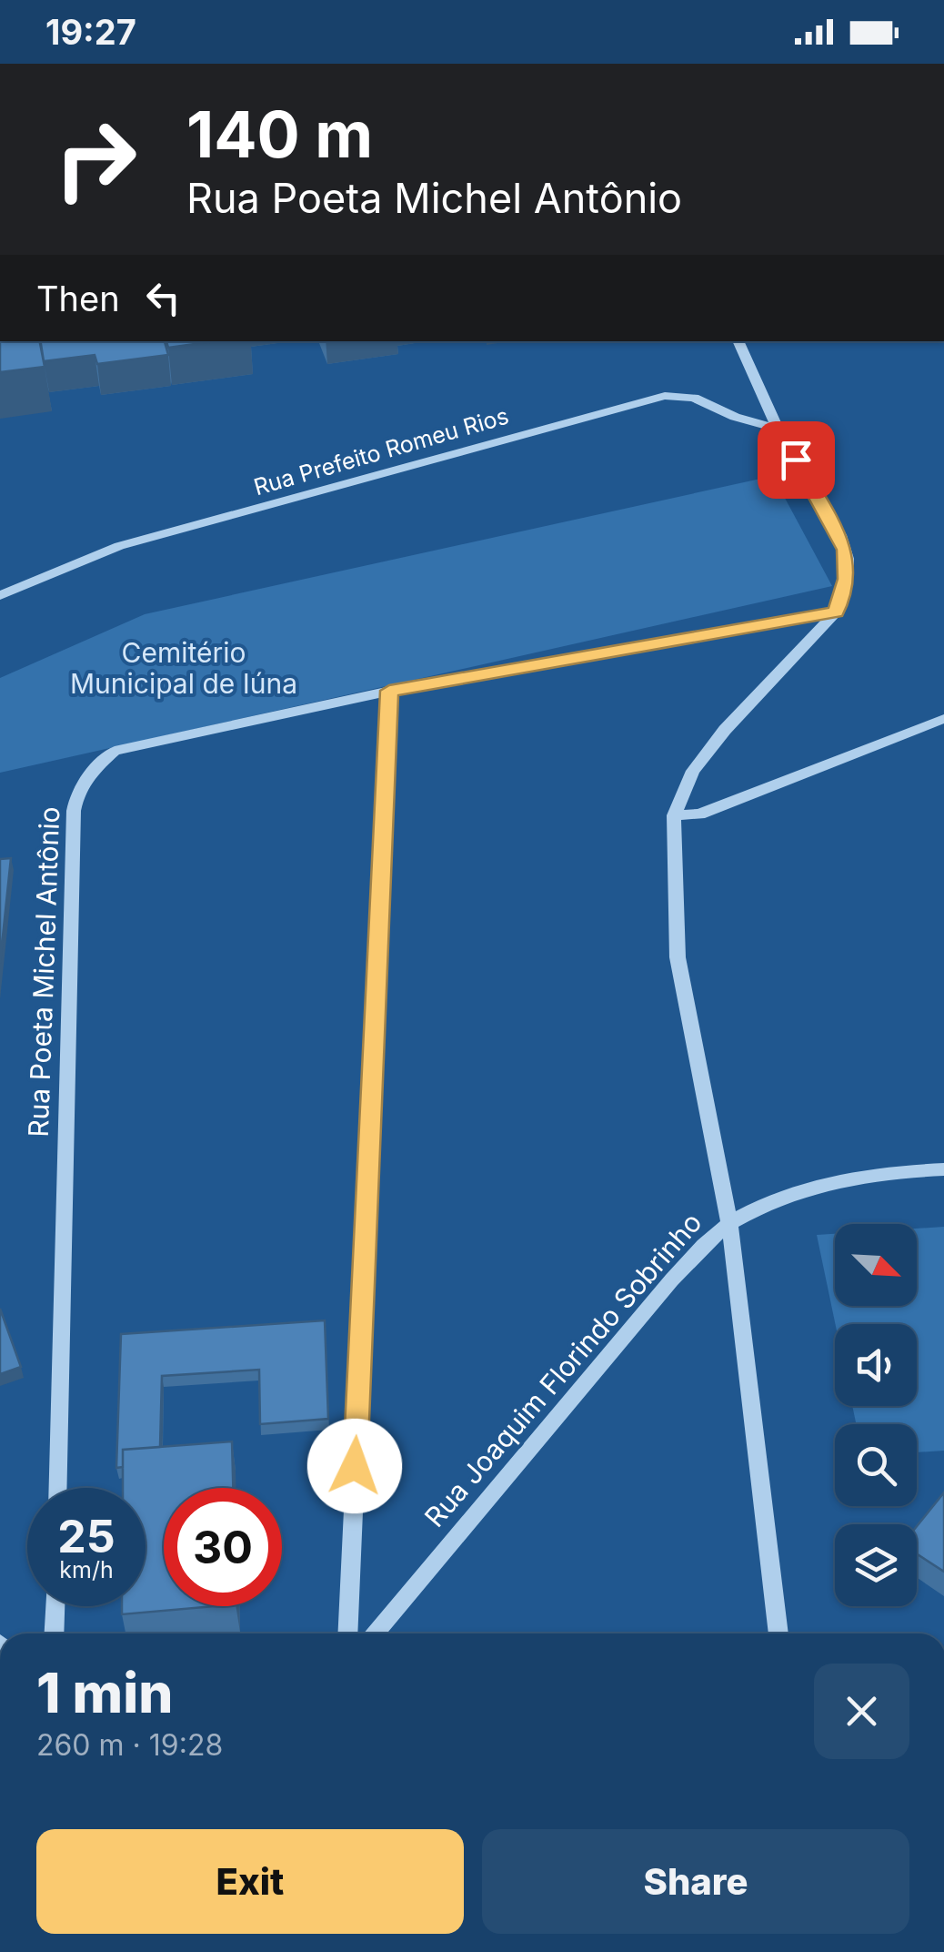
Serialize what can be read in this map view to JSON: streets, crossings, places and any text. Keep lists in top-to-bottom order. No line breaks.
{"streets":{"street":["Rua Prefeito Romeu Rios","Rua Poeta Michel Antônio","Rua Joaquim Florindo Sobrinho"]},"parks":["Cemitério Municipal de Iúna"],"north":"bottom right","page":{"status":"19:27","turn":["140 m","Rua Poeta Michel Antônio"],"then":"Then","speed":"25 km/h","limit":"30","heading":["1 min","260 m · 19:28"],"buttons":["Exit","Share"]}}
